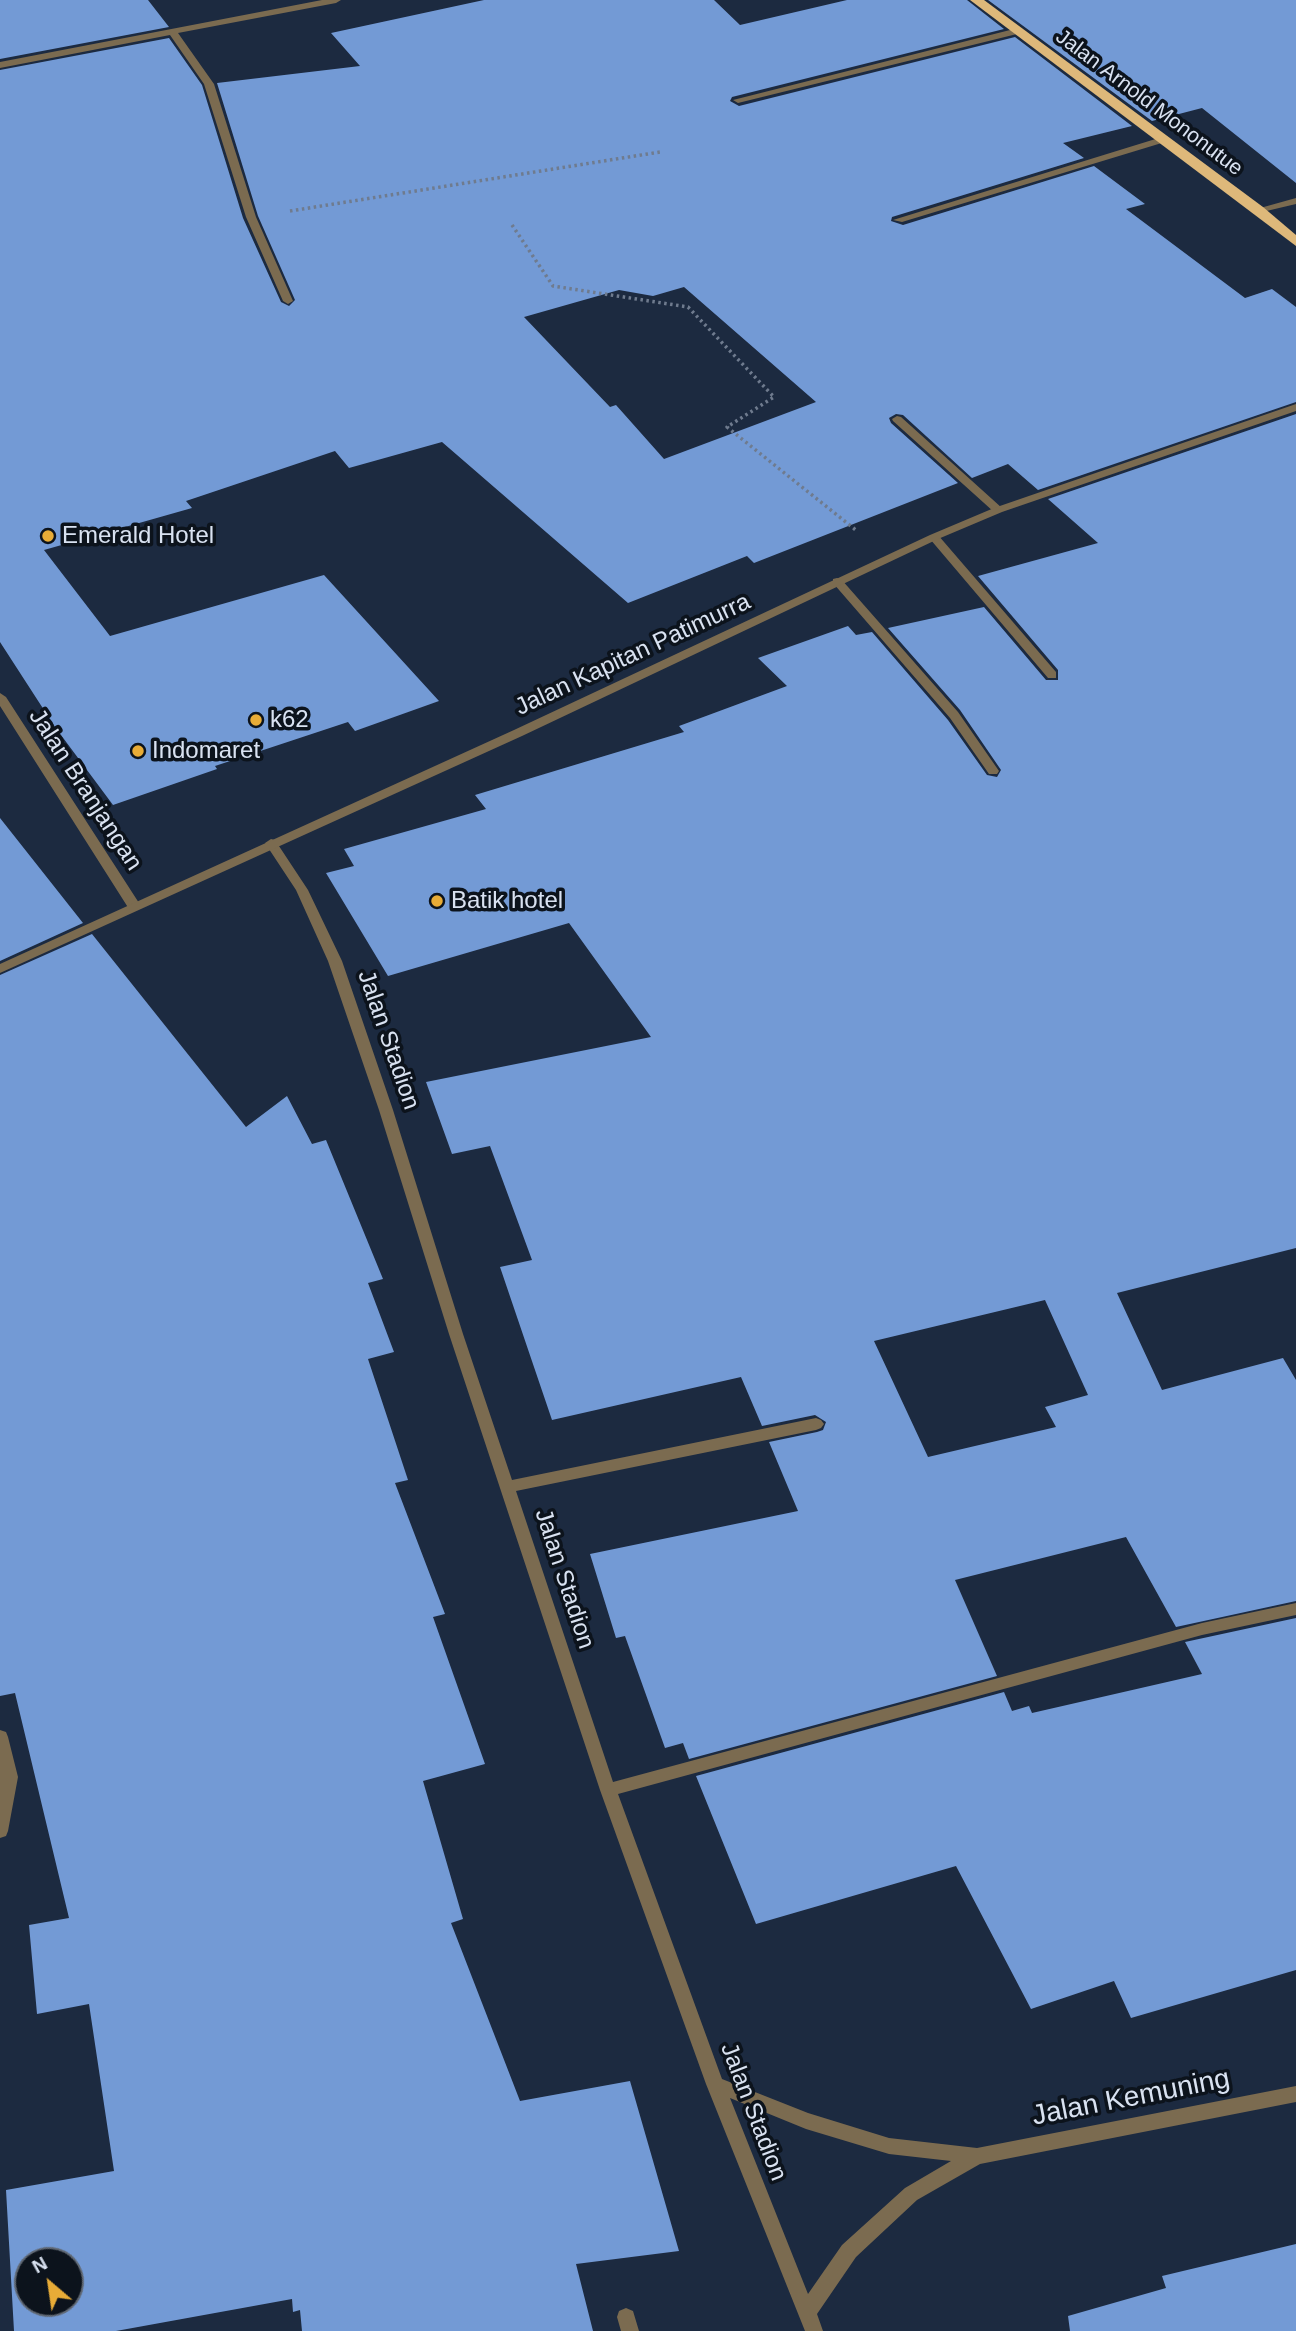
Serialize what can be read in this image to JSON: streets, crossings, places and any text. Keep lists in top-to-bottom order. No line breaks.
{"streets":{"highway":["Jalan Arnold Mononutue"],"street":["Jalan Kapitan Patimurra","Jalan Branjangan","Jalan Stadion","Jalan Kemuning"]},"crossings":[["Jalan Kapitan Patimurra","Jalan Branjangan"],["Jalan Kapitan Patimurra","Jalan Stadion"],["Jalan Stadion","Jalan Kemuning"]],"places":["Emerald Hotel","k62","Indomaret","Batik hotel"],"north":"top left"}
